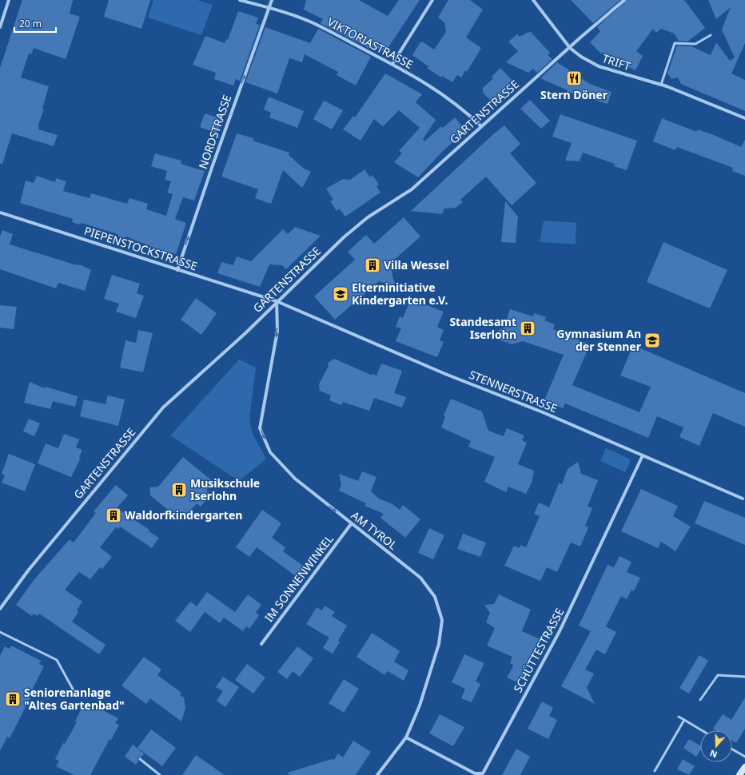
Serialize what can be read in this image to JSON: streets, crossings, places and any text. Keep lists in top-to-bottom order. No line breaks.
{"streets":{"street":["VIKTORIASTRASSE","TRIFT","GARTENSTRASSE","NORDSTRASSE","PIEPENSTOCKSTRASSE","STENNERSTRASSE","AM TYROL","IM SONNENWINKEL","SCHÜTTESTRASSE"]},"crossings":[["VIKTORIASTRASSE","GARTENSTRASSE"],["VIKTORIASTRASSE","NORDSTRASSE"],["TRIFT","GARTENSTRASSE"],["GARTENSTRASSE","PIEPENSTOCKSTRASSE"],["GARTENSTRASSE","STENNERSTRASSE"],["GARTENSTRASSE","AM TYROL"],["NORDSTRASSE","PIEPENSTOCKSTRASSE"],["PIEPENSTOCKSTRASSE","STENNERSTRASSE"],["PIEPENSTOCKSTRASSE","AM TYROL"],["STENNERSTRASSE","AM TYROL"],["STENNERSTRASSE","SCHÜTTESTRASSE"],["AM TYROL","IM SONNENWINKEL"],["AM TYROL","SCHÜTTESTRASSE"]],"one_way":["NORDSTRASSE","AM TYROL"],"places":{"restaurant":["Stern Döner"],"building":["Villa Wessel","Standesamt Iserlohn","Musikschule Iserlohn","Waldorfkindergarten","Seniorenanlage \"Altes Gartenbad\""],"school or university":["Elterninitiative Kindergarten e.V.","Gymnasium An der Stenner"]},"scale_bar":"20 m","north":"bottom"}
